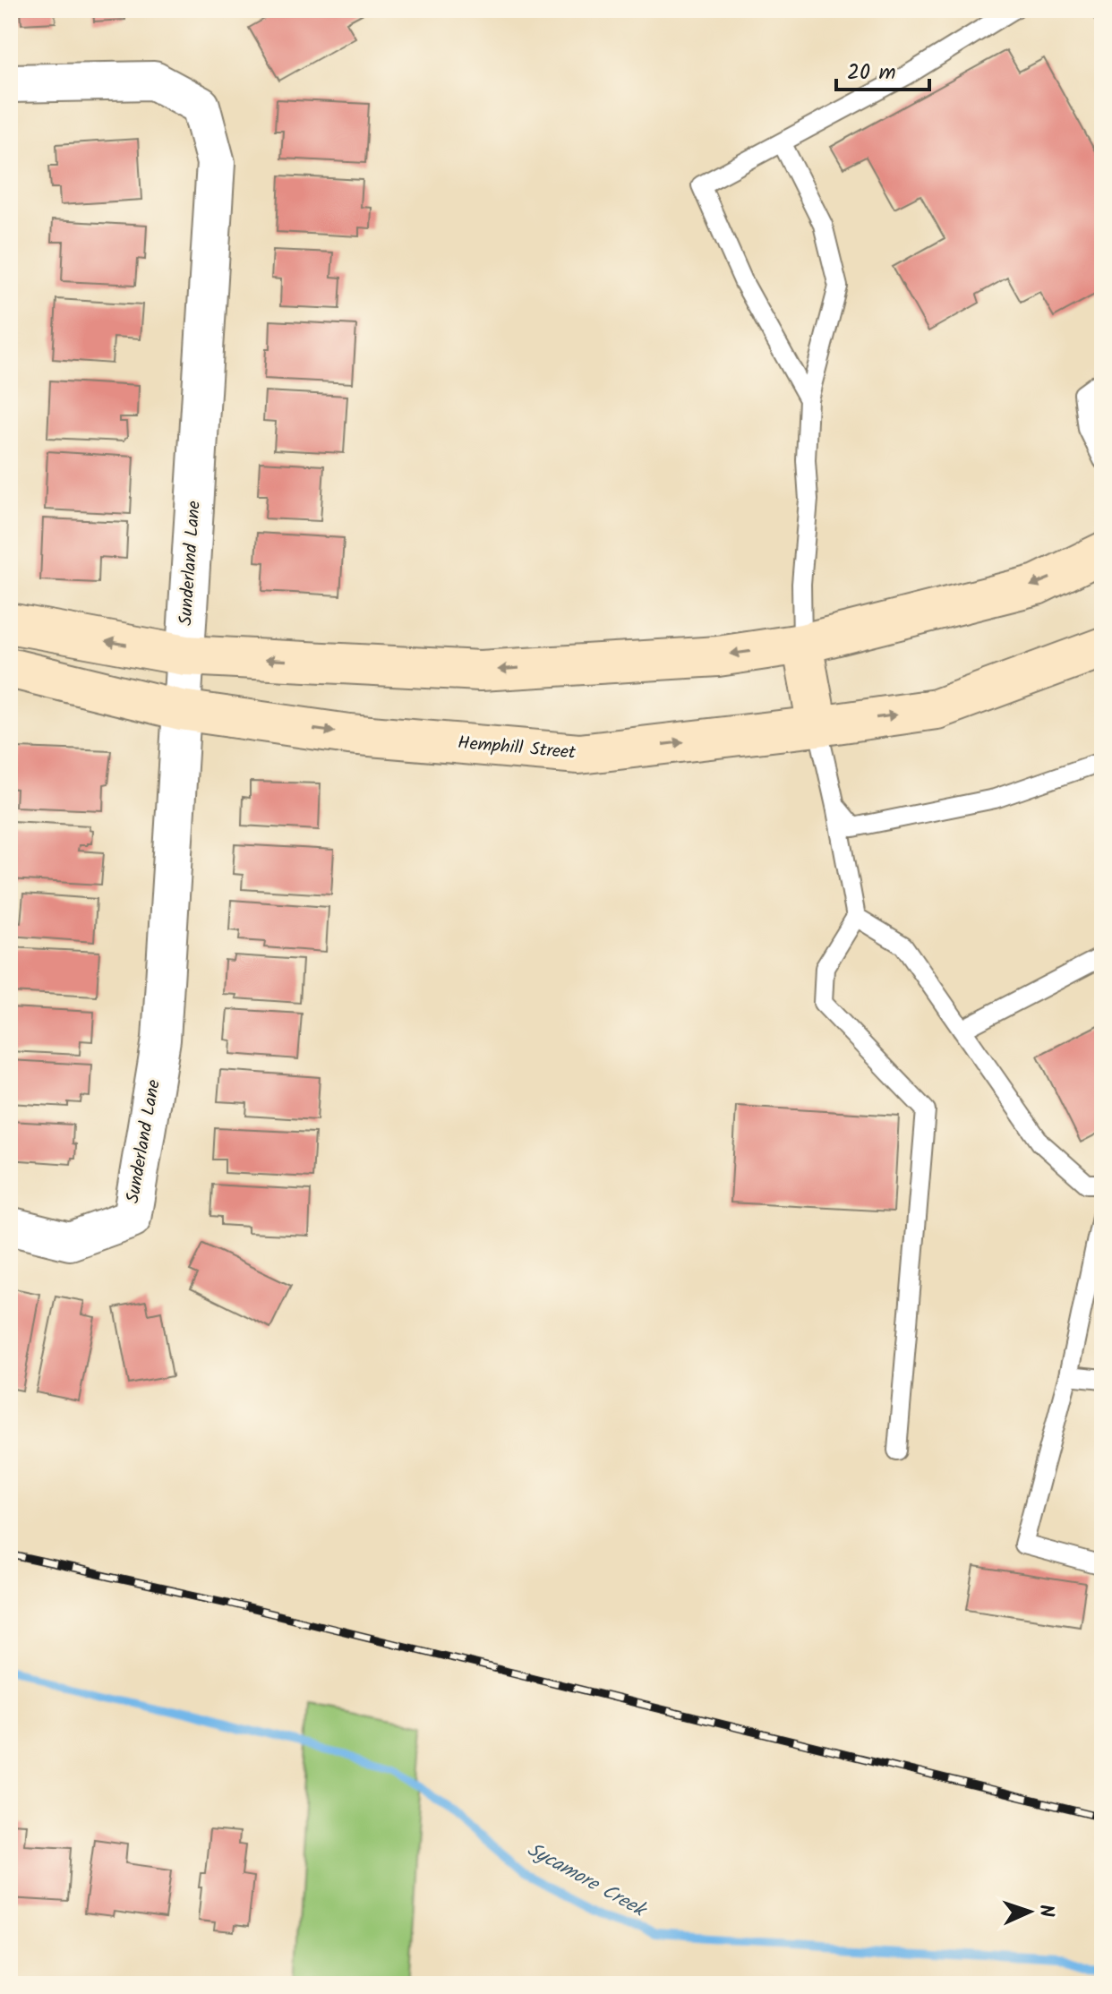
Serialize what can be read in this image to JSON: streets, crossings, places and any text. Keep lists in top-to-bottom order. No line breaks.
{"streets":{"street":["Sunderland Lane","Hemphill Street"]},"crossings":[["Sunderland Lane","Hemphill Street"]],"water":["Sycamore Creek"],"scale_bar":"20 m","north":"right"}
